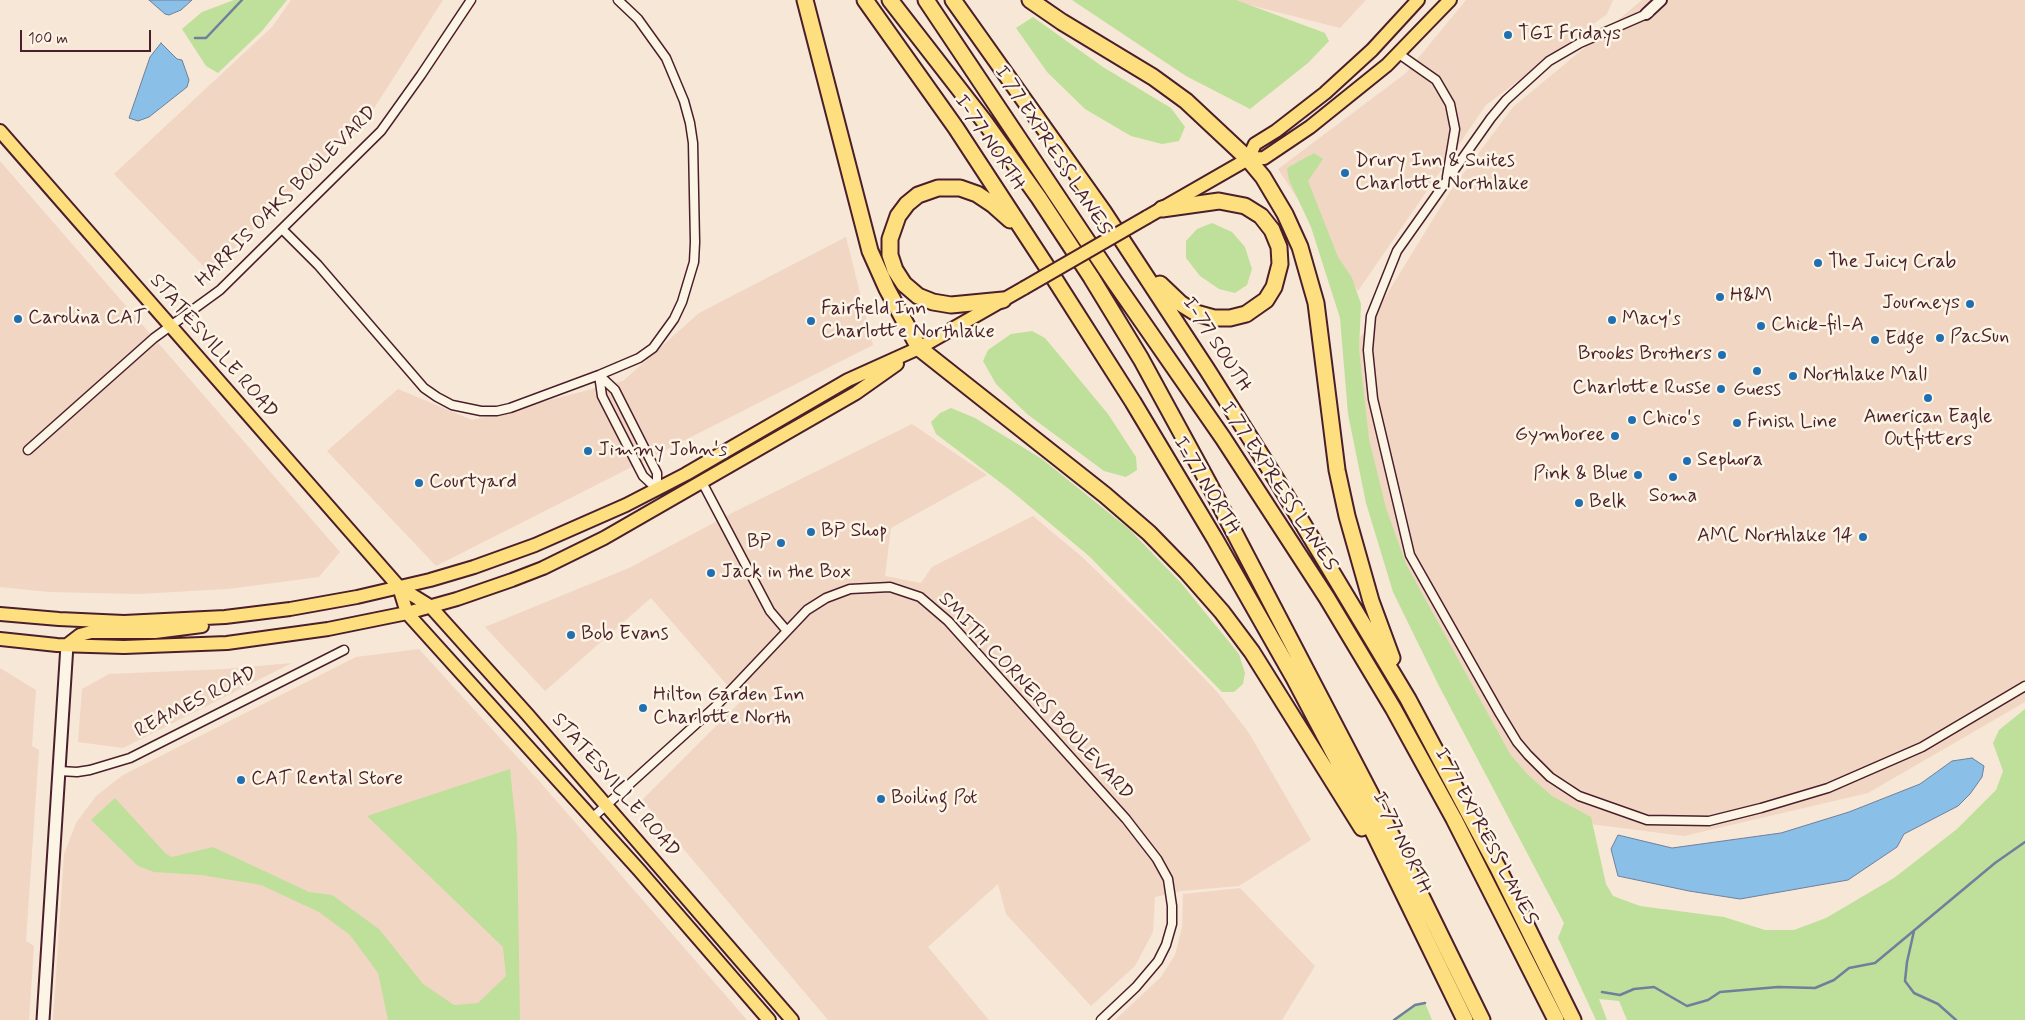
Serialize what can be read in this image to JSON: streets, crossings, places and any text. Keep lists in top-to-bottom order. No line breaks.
{"streets":{"highway":["I-77 NORTH","I 77 EXPRESS LANES","I-77 SOUTH"],"main road":["STATESVILLE ROAD"],"street":["HARRIS OAKS BOULEVARD","SMITH CORNERS BOULEVARD","REAMES ROAD"]},"crossings":[["HARRIS OAKS BOULEVARD","STATESVILLE ROAD"],["STATESVILLE ROAD","SMITH CORNERS BOULEVARD"]],"places":["TGI Fridays","Drury Inn & Suites Charlotte Northlake","The Juicy Crab","H&M","Journeys","Carolina CAT","Macy's","Fairfield Inn Charlotte Northlake","Chick-fil-A","PacSun","Edge","Brooks Brothers","Guess","Northlake Mall","Charlotte Russe","American Eagle Outfitters","Chico's","Finish Line","Gymboree","Jimmy John's","Sephora","Pink & Blue","Soma","Courtyard","Belk","BP Shop","AMC Northlake 14","BP","Jack in the Box","Bob Evans","Hilton Garden Inn Charlotte North","CAT Rental Store","Boiling Pot"],"scale_bar":"100 m"}
